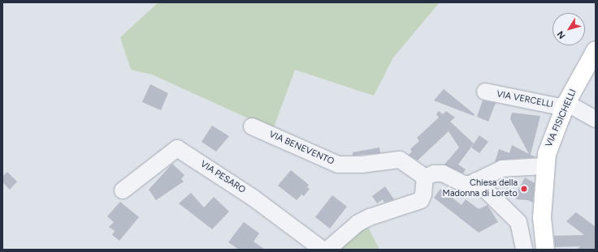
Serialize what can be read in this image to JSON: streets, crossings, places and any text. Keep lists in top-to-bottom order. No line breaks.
{"streets":{"main road":["VIA FISICHELLI"],"street":["VIA VERCELLI","VIA BENEVENTO","VIA PESARO"]},"crossings":[["VIA VERCELLI","VIA FISICHELLI"]],"places":["Chiesa della Madonna di Loreto"],"north":"bottom left"}
